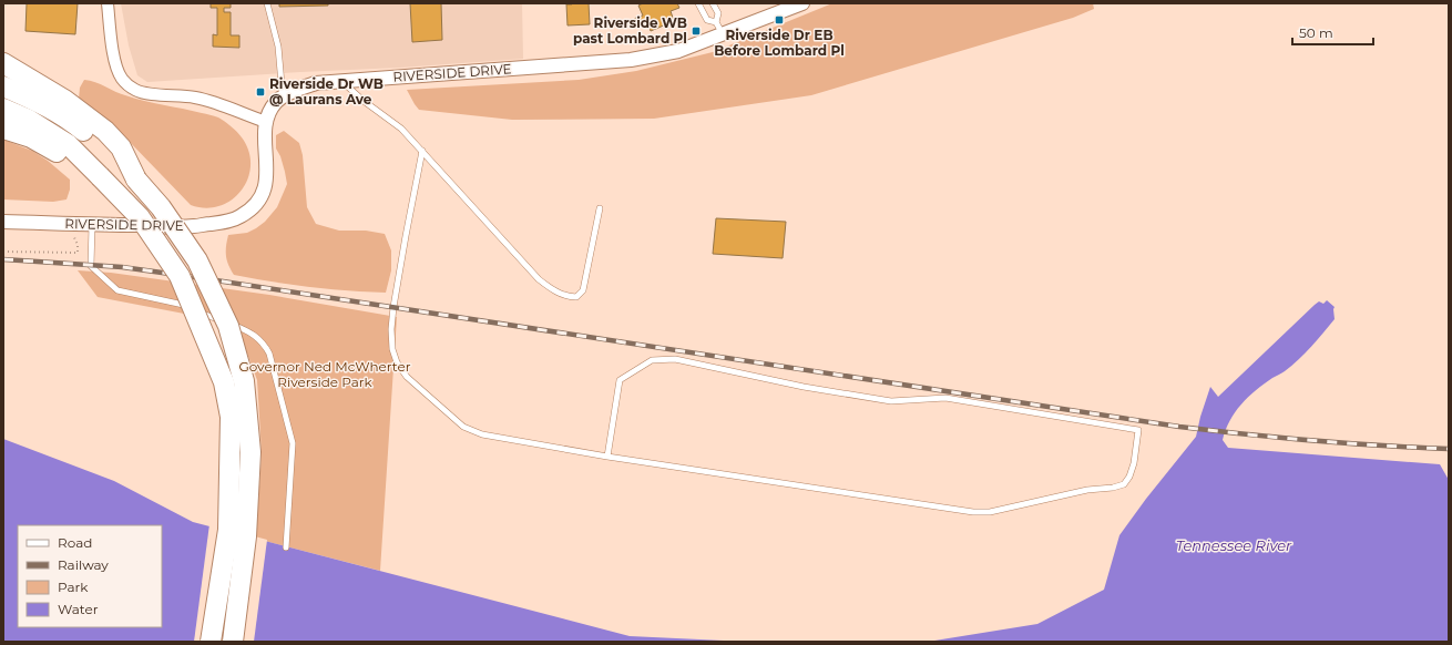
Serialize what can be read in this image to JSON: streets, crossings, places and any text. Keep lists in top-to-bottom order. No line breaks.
{"streets":{"street":["RIVERSIDE DRIVE"]},"water":["Tennessee River"],"parks":["Governor Ned McWherter Riverside Park"],"places":{"transit":["Riverside Dr EB Before Lombard Pl","Riverside WB past Lombard Pl","Riverside Dr WB @ Laurans Ave"]},"legend":["Road","Railway","Park","Water"],"scale_bar":"50 m"}
